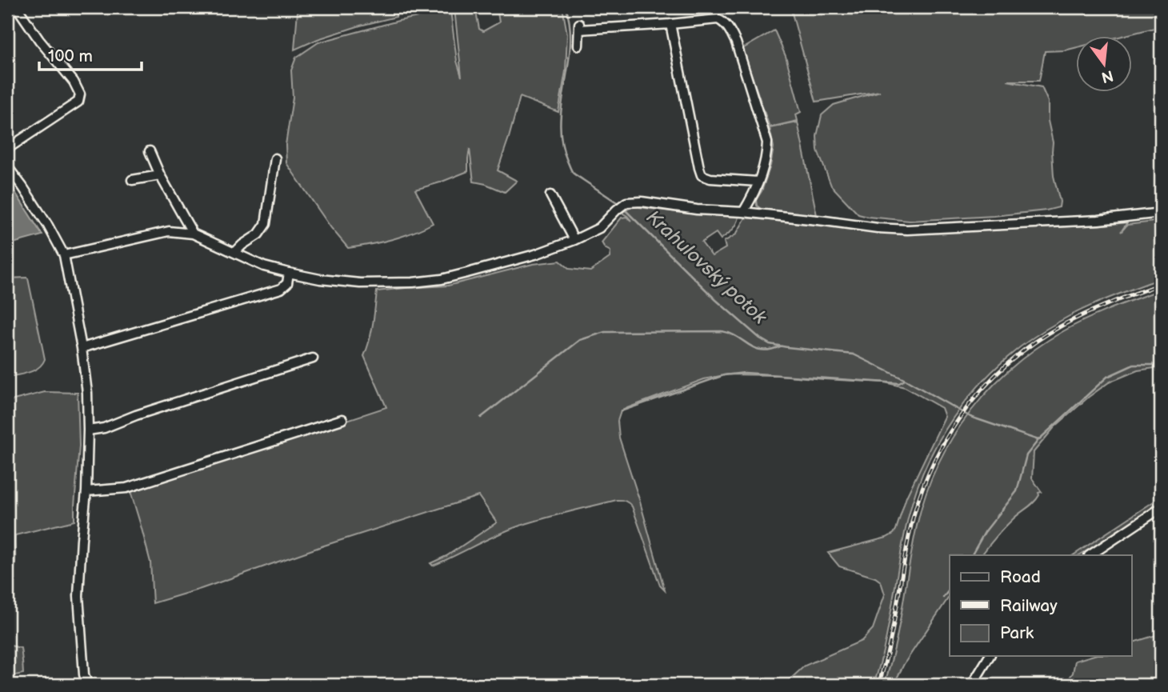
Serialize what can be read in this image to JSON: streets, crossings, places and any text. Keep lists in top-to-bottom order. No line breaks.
{"water":["Krahulovský potok"],"legend":["Road","Railway","Park"],"scale_bar":"100 m","north":"bottom"}
